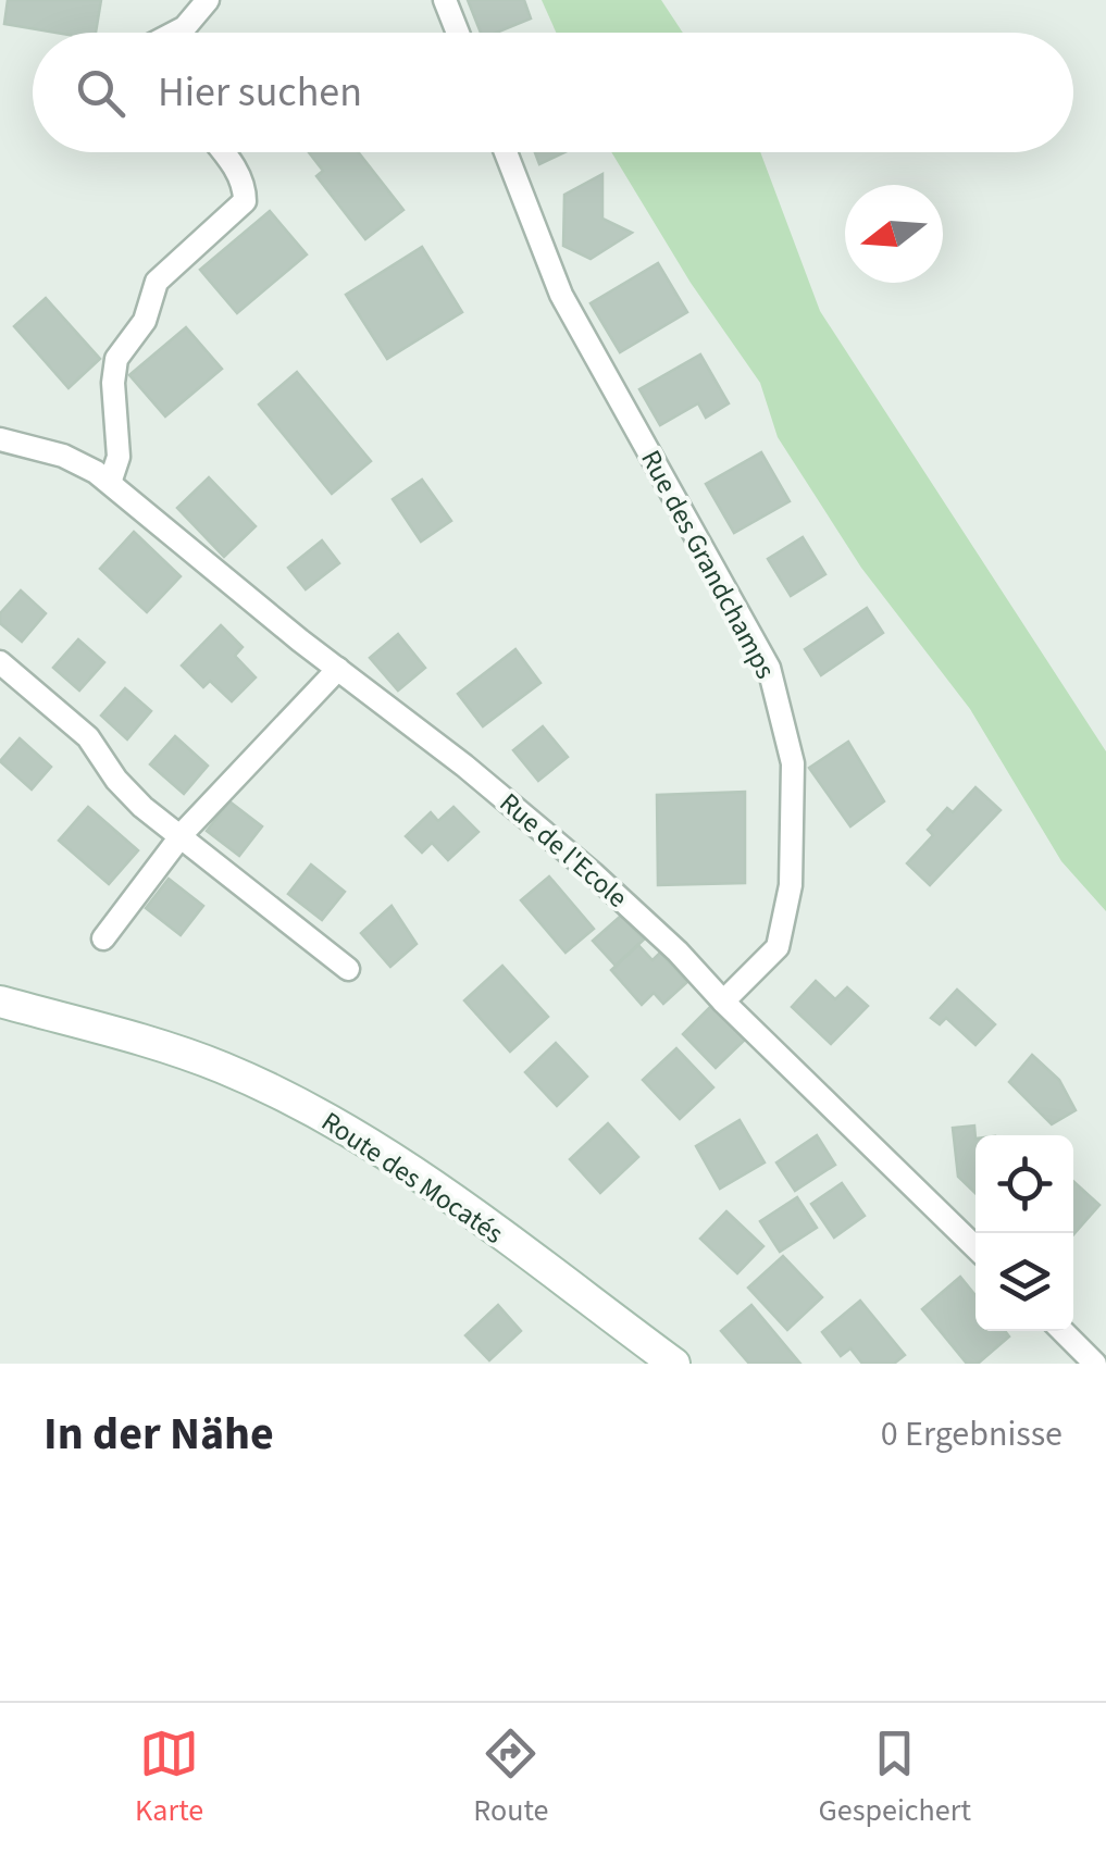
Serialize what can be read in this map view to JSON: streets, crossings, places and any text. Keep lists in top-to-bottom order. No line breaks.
{"streets":{"street":["Rue des Grandchamps","Rue de l'Ecole","Route des Mocatés"]},"crossings":[["Rue des Grandchamps","Rue de l'Ecole"]],"north":"left","page":{"search":"Hier suchen","heading":["In der Nähe","0 Ergebnisse"],"nav":["Karte","Route","Gespeichert"]}}
